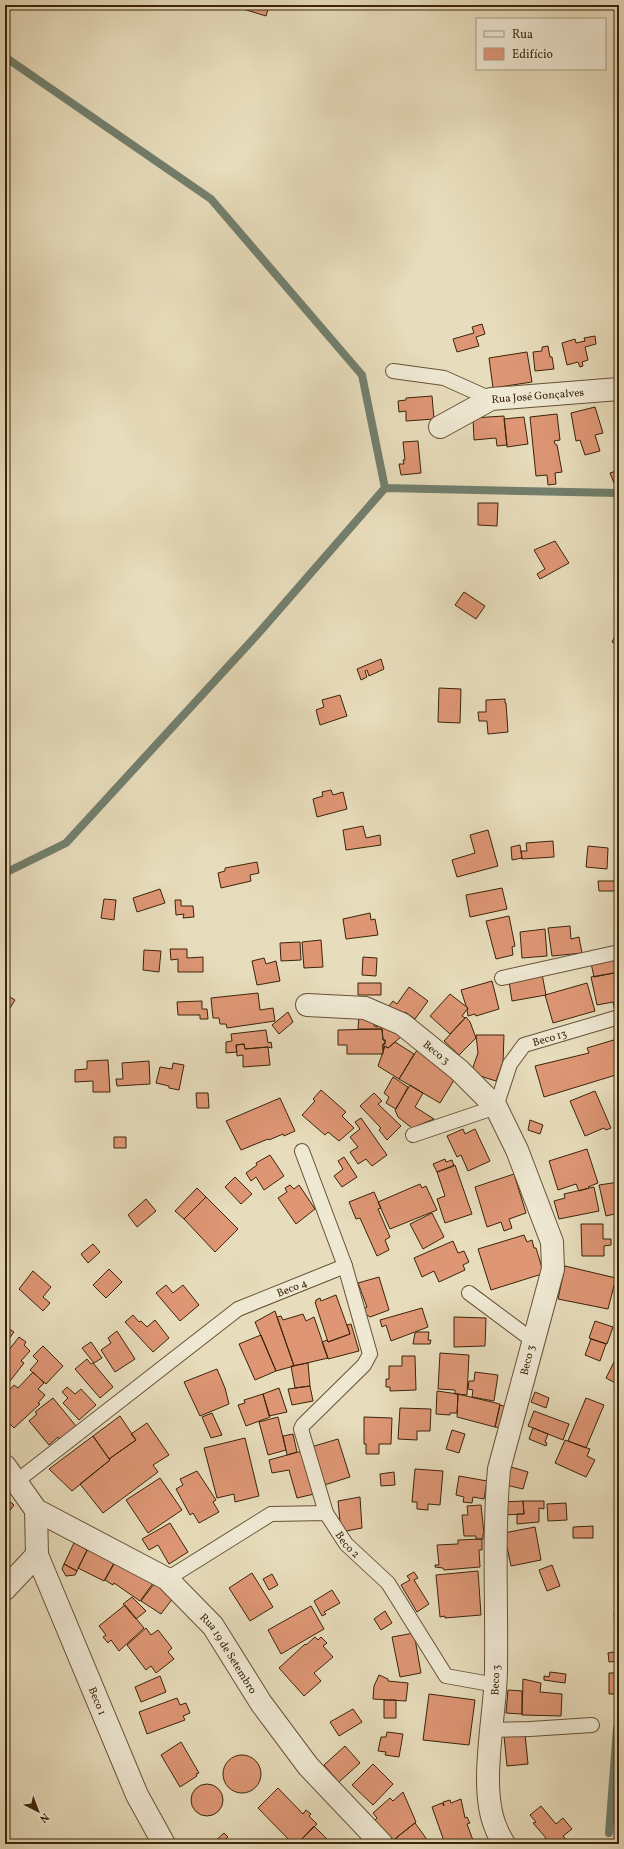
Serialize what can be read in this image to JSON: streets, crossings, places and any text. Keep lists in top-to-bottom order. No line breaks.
{"streets":{"street":["Rua José Gonçalves","Beco 3","Rua 19 de Setembro","Beco 1"],"lane":["Beco 13","Beco 4","Beco 2"]},"crossings":[["Beco 13","Beco 3"],["Beco 3","Beco 2"]],"legend":["Rua","Edifício"],"north":"bottom right"}
